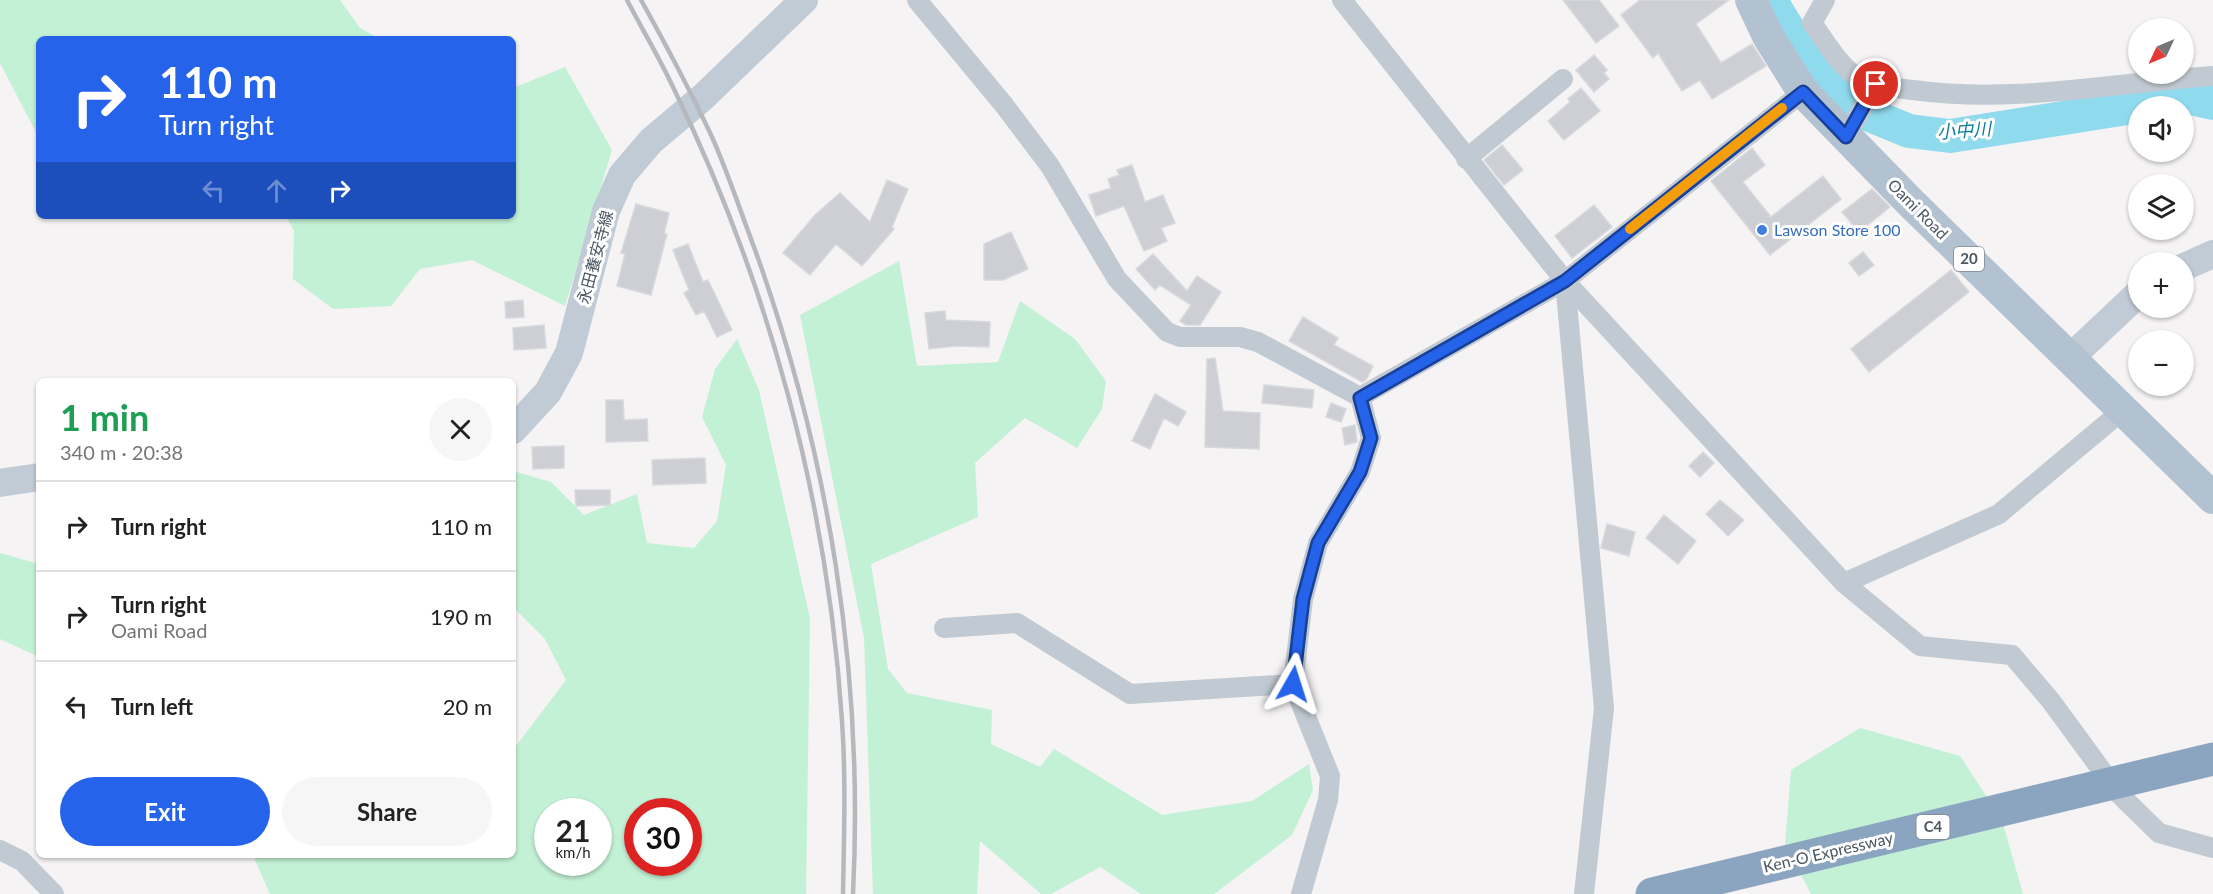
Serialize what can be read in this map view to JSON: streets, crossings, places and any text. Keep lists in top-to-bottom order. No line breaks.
{"streets":{"highway":["C4","Ken-O Expressway"],"main road":["Oami Road","20"],"street":["永田養安寺線"]},"water":["小中川"],"places":["Lawson Store 100"],"north":"bottom left","page":{"map_buttons":["+","−"],"turn":["110 m","Turn right"],"heading":["1 min","340 m · 20:38"],"list":[{"name":"Turn right","value":"110 m"},{"name":"Turn right","note":"Oami Road","value":"190 m"},{"name":"Turn left","value":"20 m"}],"buttons":["Exit","Share"],"speed":"21 km/h","limit":"30"}}
